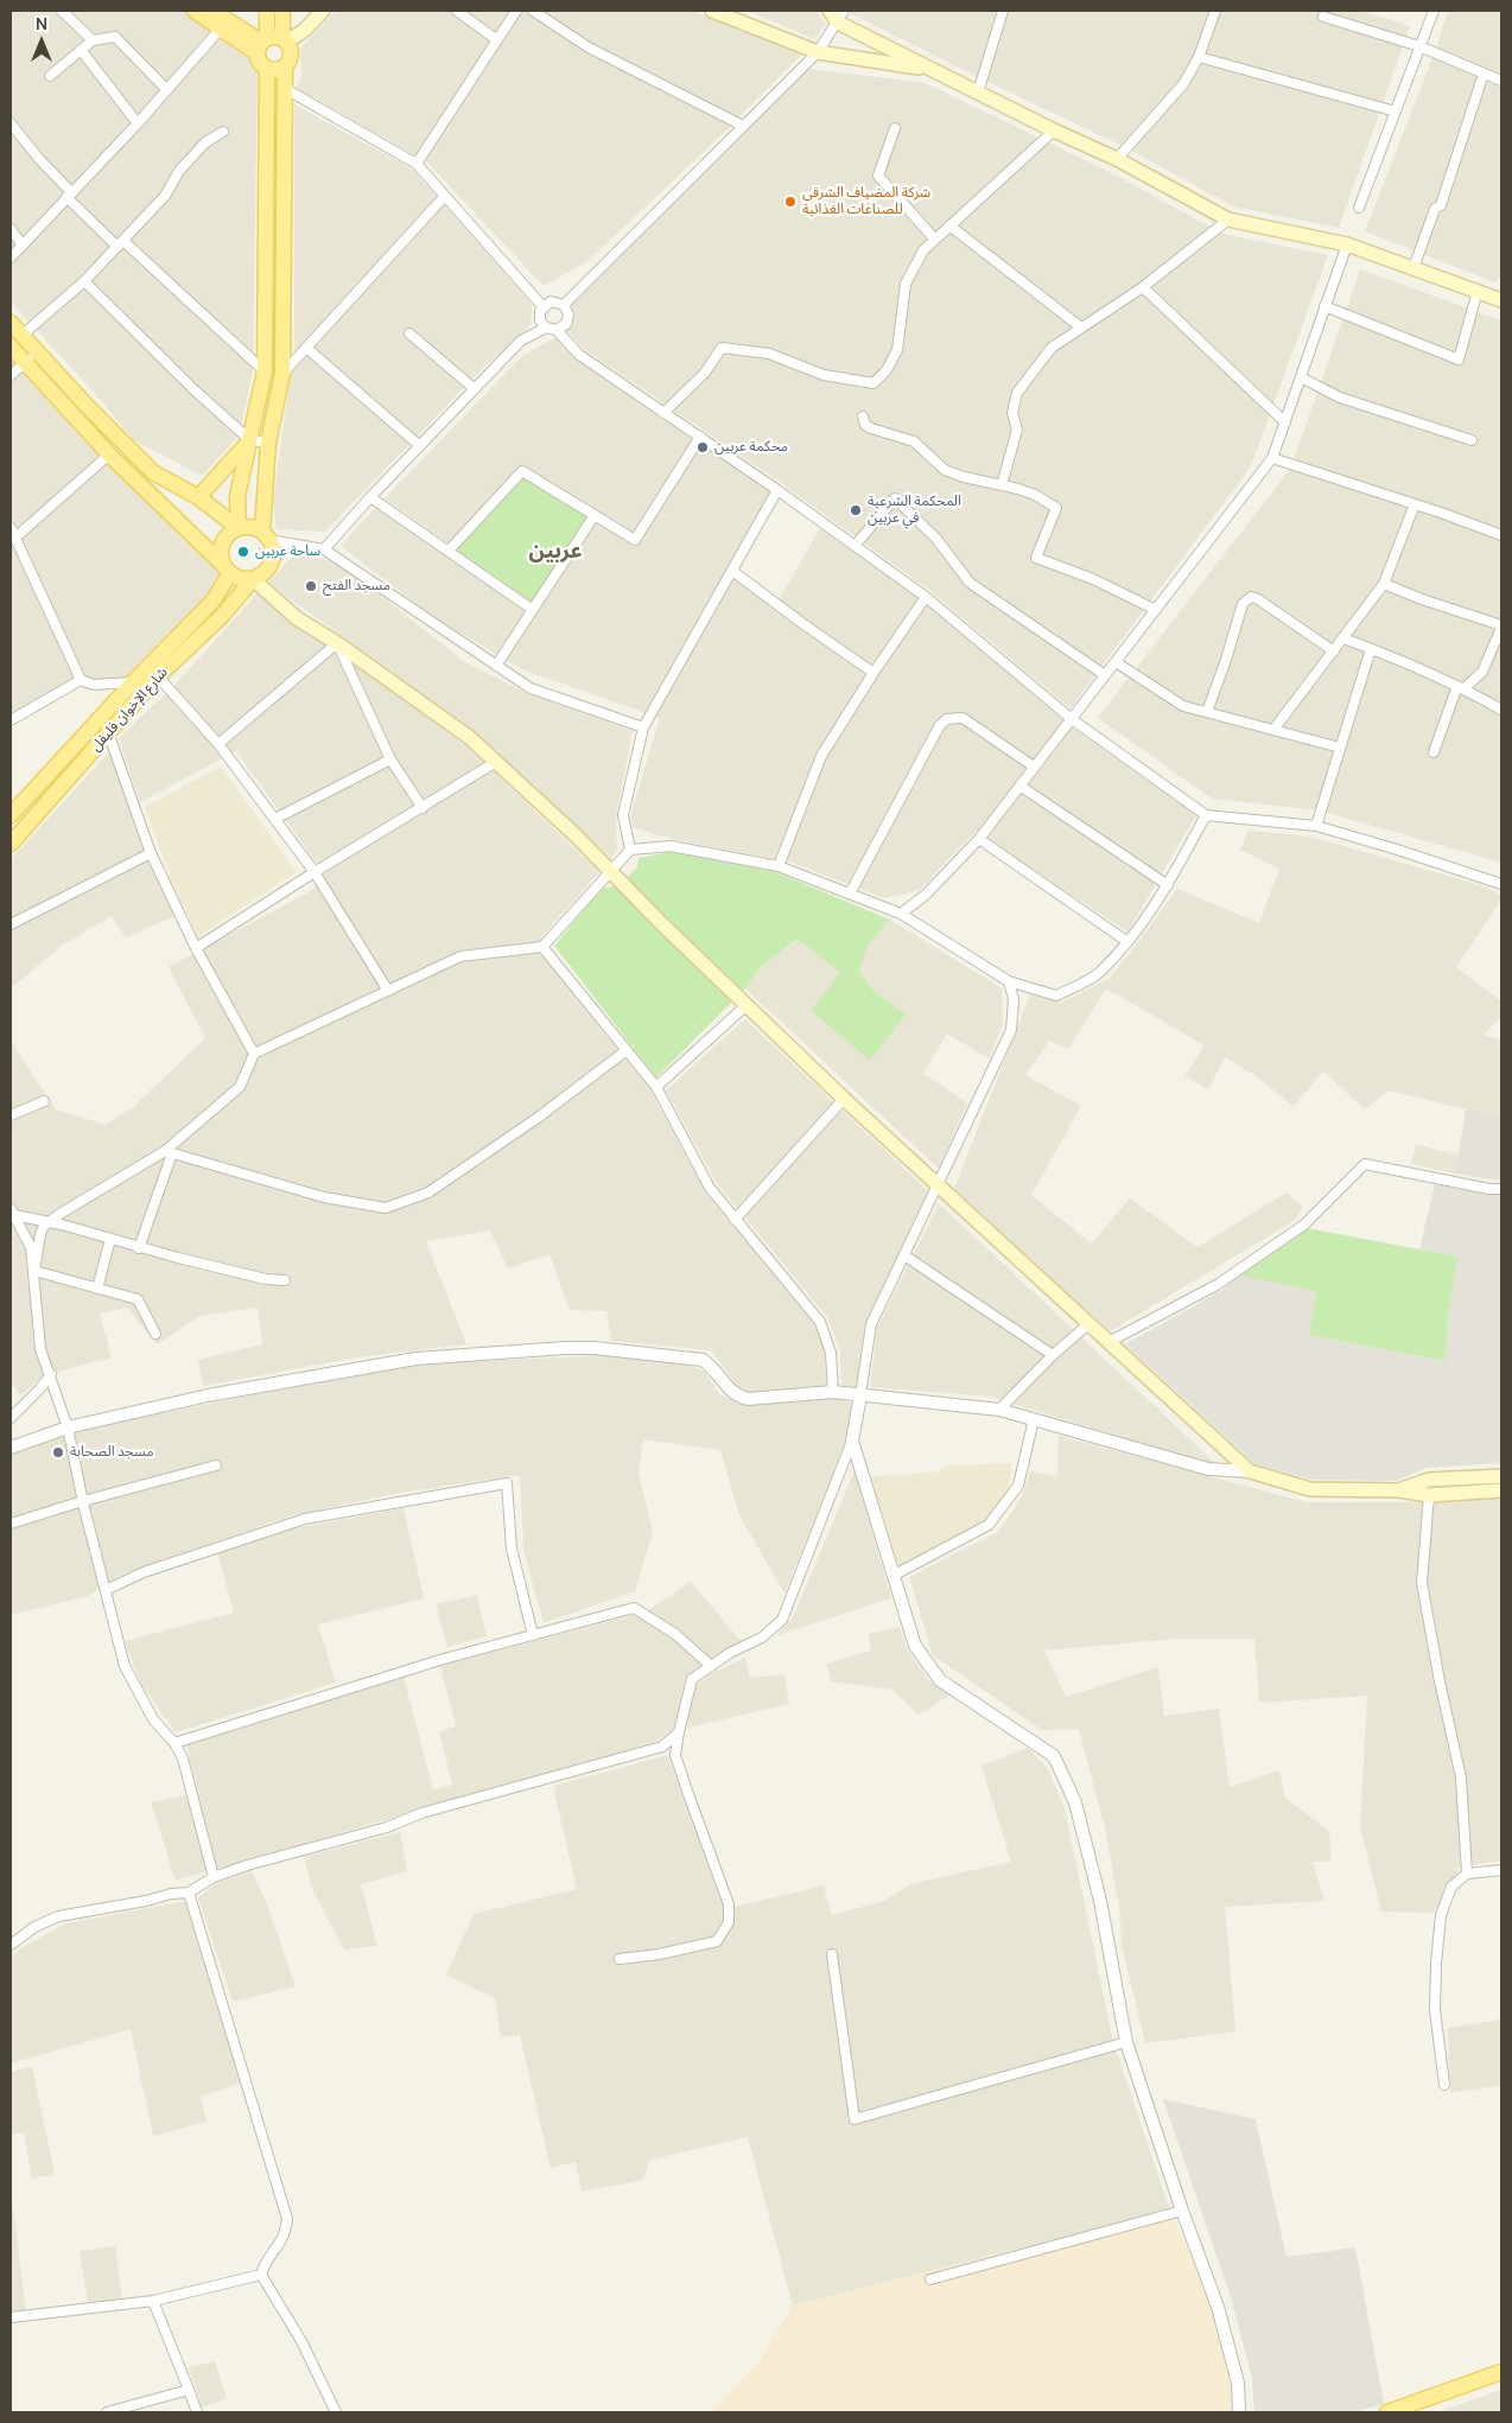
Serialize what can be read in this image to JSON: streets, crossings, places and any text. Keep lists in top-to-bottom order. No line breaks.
{"streets":{"main road":["شارع الإخوان فليفل"]},"districts":["عربين"],"places":["شركة المضياف الشرقي للصناعات الغذائية","محكمة عربين","المحكمة الشرعية في عربين","ساحة عربين","مسجد الفتح","مسجد الصحابة"],"north":"top"}
